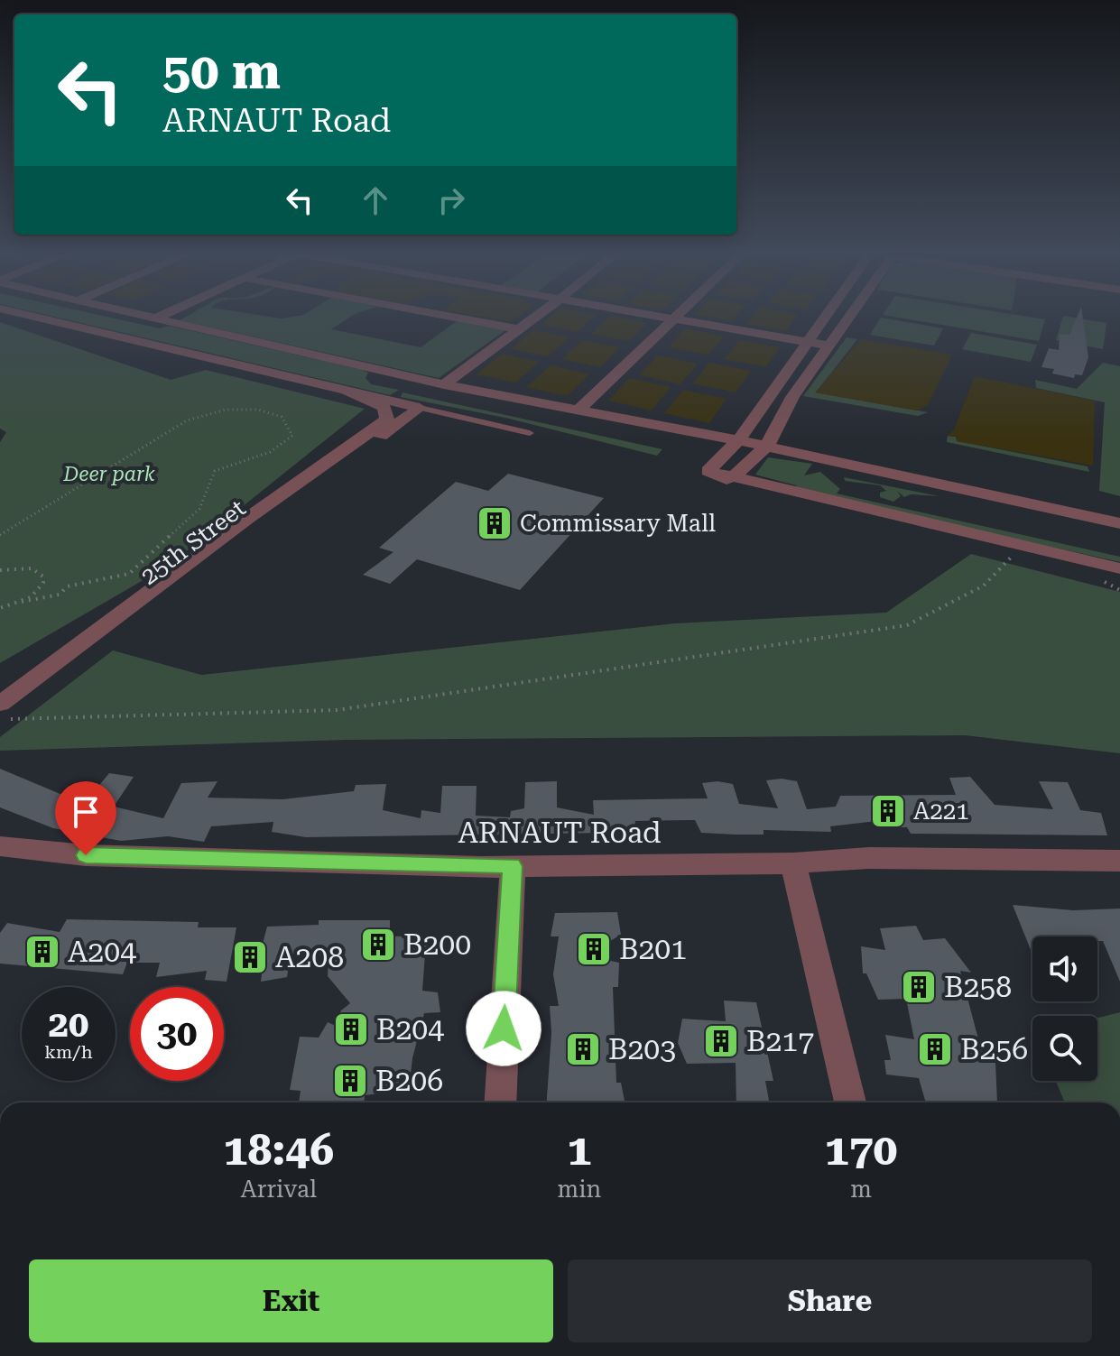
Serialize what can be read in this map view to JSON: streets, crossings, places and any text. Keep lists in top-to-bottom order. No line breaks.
{"streets":{"street":["25th Street","ARNAUT Road"]},"parks":["Deer park"],"places":{"building":["Commissary Mall","A221","B200","B201","A204","A208","B258","B204","B217","B203","B256","B206"]},"page":{"turn":["50 m","ARNAUT Road"],"speed":"20 km/h","limit":"30","eta":["18:46","Arrival","1","min","170","m"],"buttons":["Exit","Share"]}}
